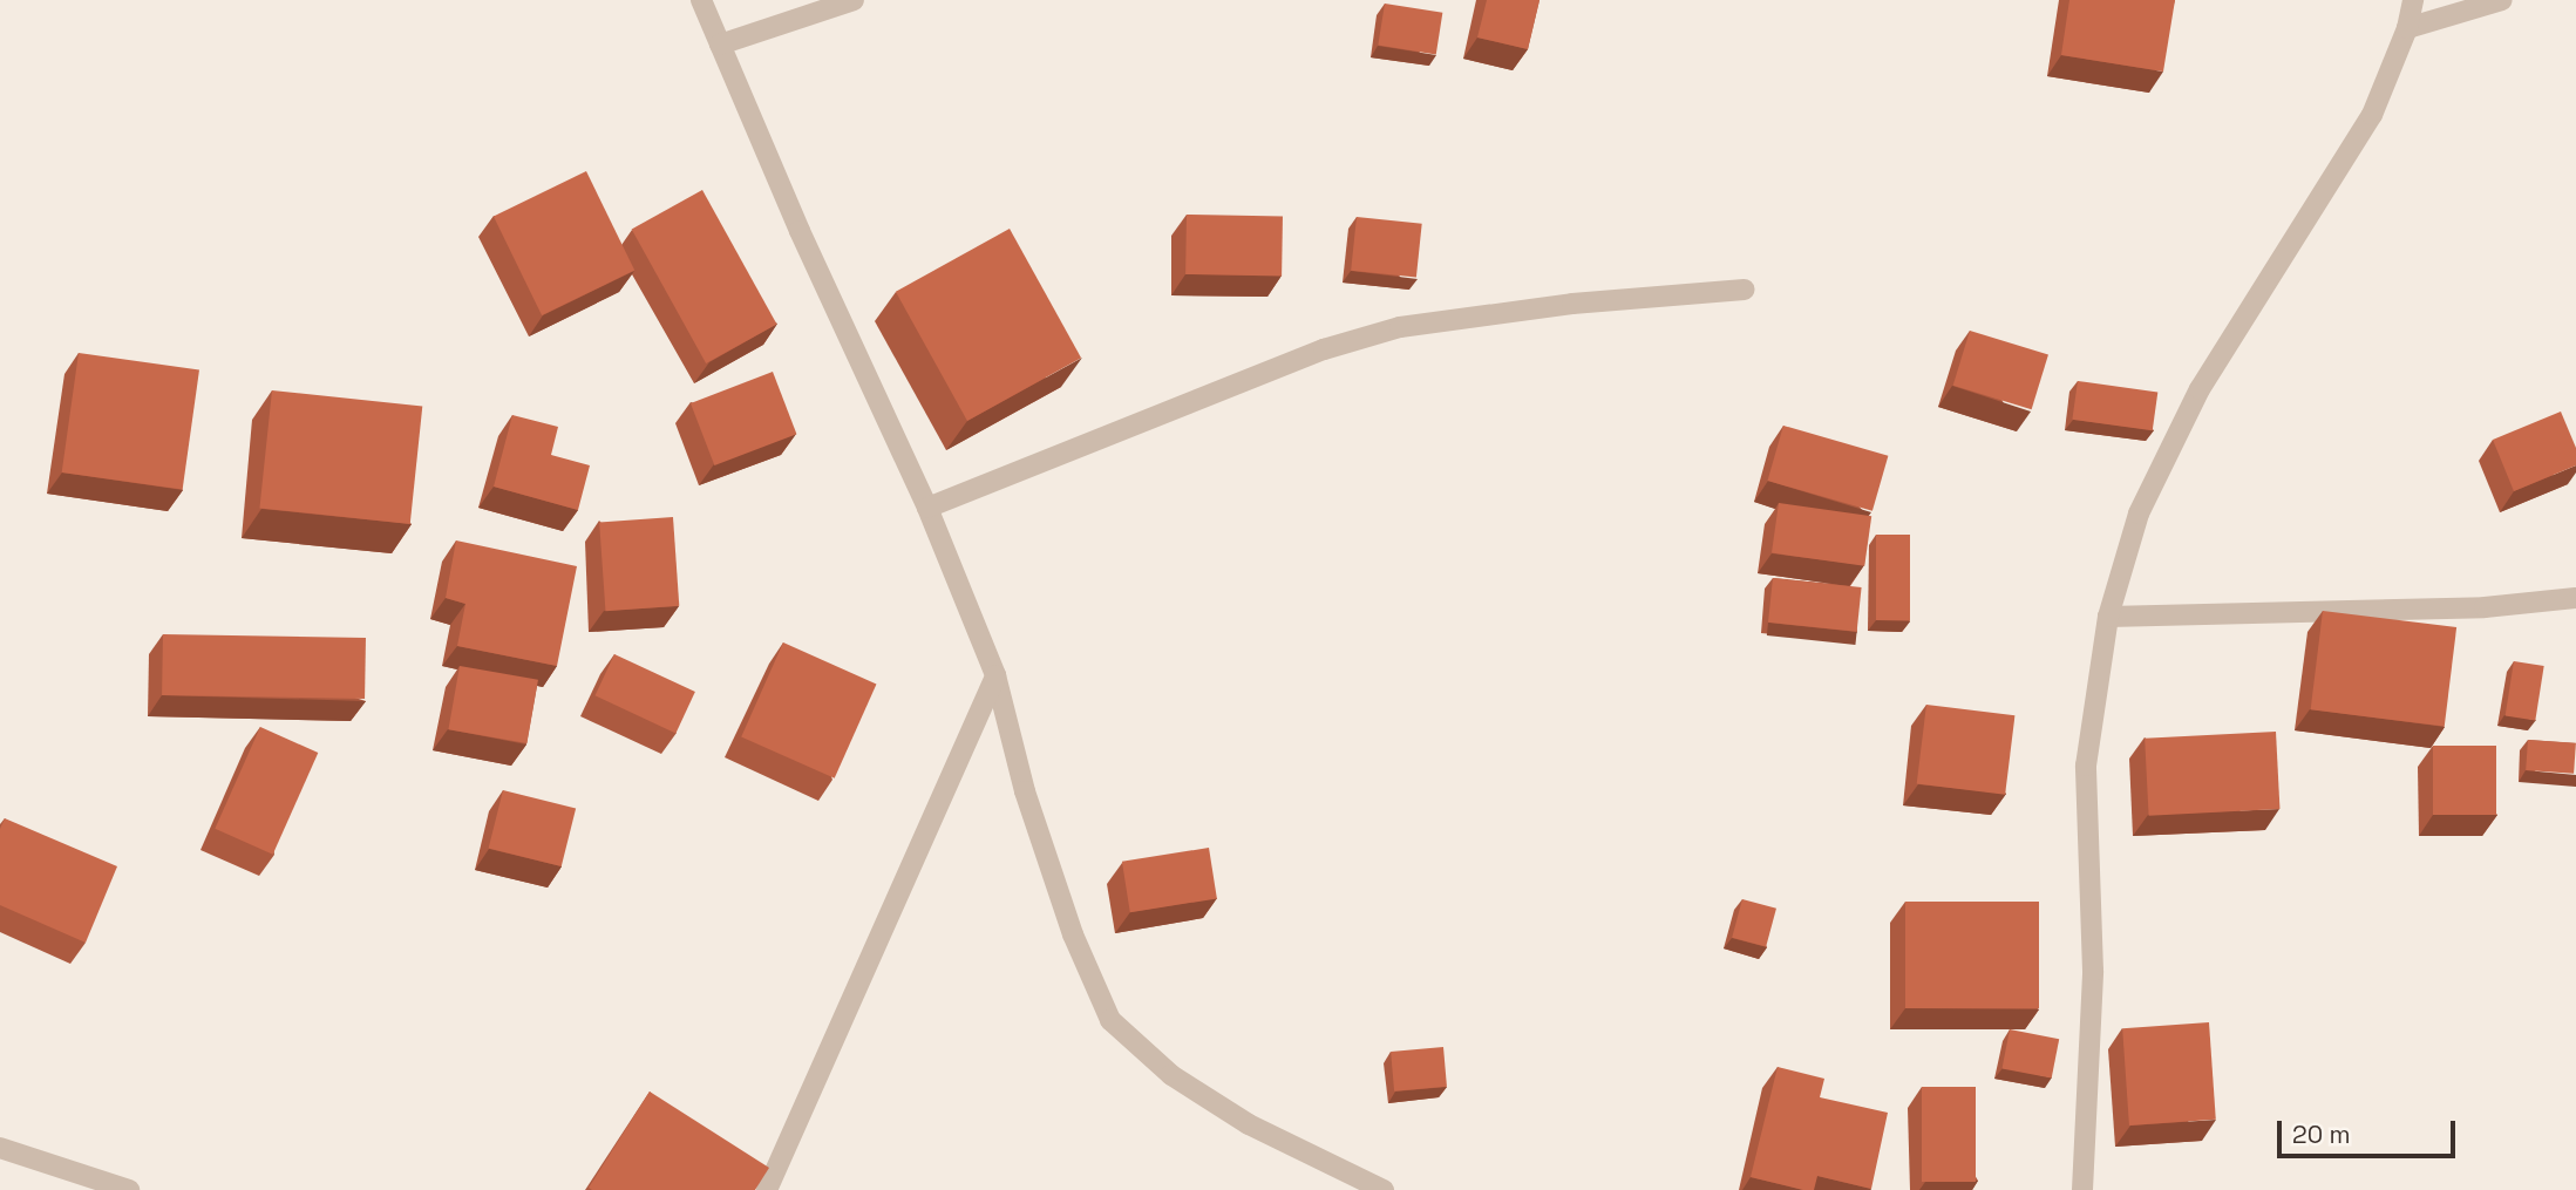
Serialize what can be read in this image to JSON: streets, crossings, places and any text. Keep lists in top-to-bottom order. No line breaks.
{"scale_bar":"20 m"}
